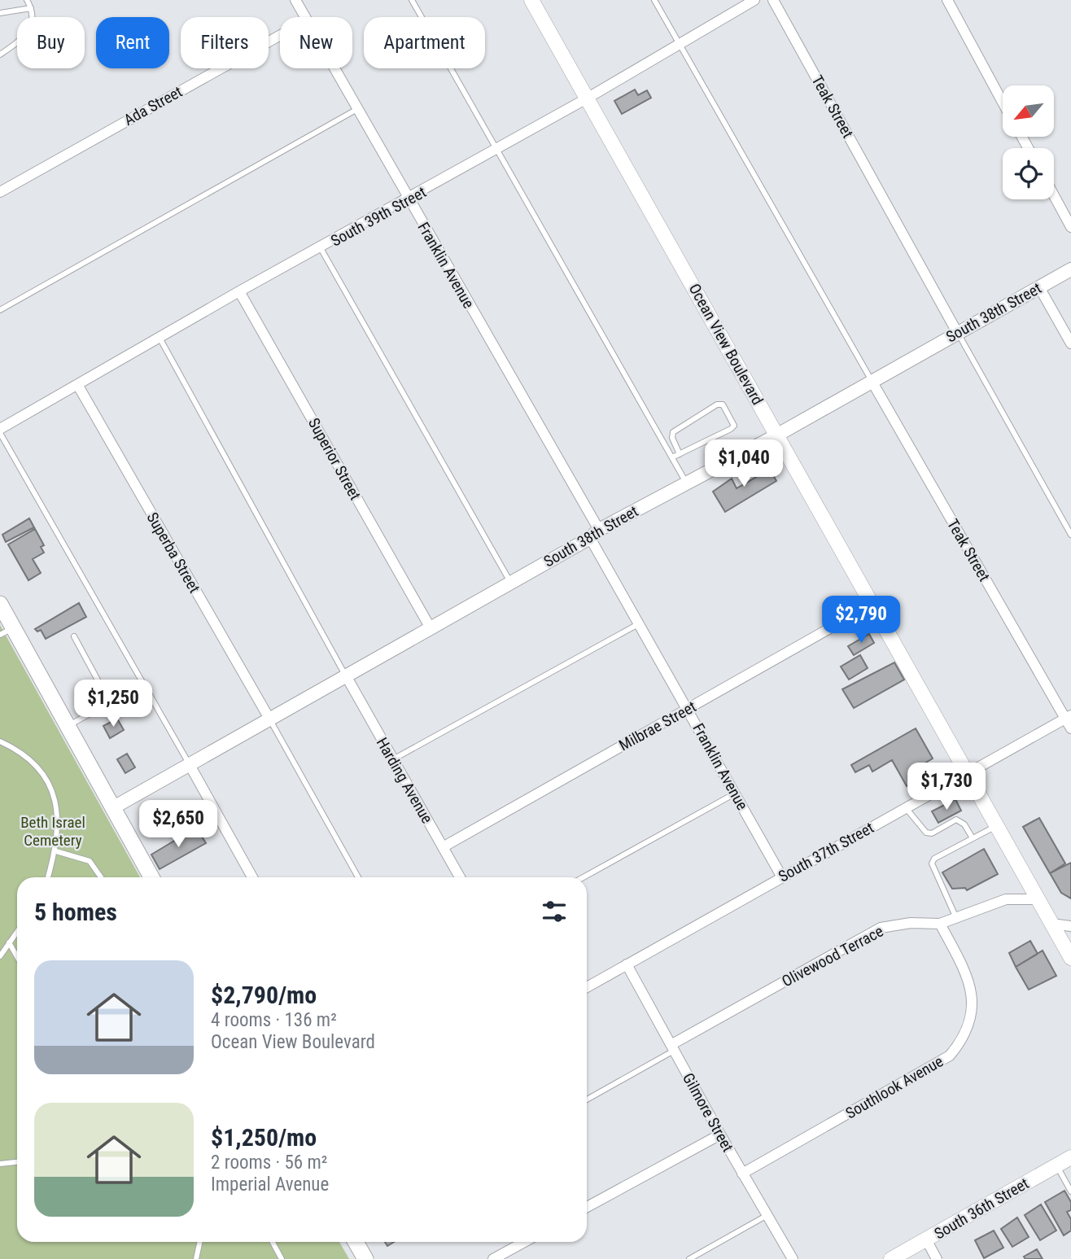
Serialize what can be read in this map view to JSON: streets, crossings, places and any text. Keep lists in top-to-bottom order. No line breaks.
{"streets":{"main road":["Ocean View Boulevard","South 36th Street"],"street":["Ada Street","Teak Street","South 39th Street","Franklin Avenue","South 38th Street","Superior Street","Superba Street","Milbrae Street","Harding Avenue","South 37th Street","Olivewood Terrace","Southlook Avenue","Gilmore Street"]},"crossings":[["Teak Street","South 38th Street"],["Teak Street","South 37th Street"],["South 39th Street","Franklin Avenue"],["South 39th Street","Ocean View Boulevard"],["South 39th Street","Superior Street"],["South 39th Street","Superba Street"],["Franklin Avenue","South 38th Street"],["Franklin Avenue","Milbrae Street"],["Franklin Avenue","South 37th Street"],["South 38th Street","Ocean View Boulevard"],["South 38th Street","Superior Street"],["South 38th Street","Superba Street"],["South 38th Street","Harding Avenue"],["Ocean View Boulevard","Milbrae Street"],["Ocean View Boulevard","South 37th Street"],["Ocean View Boulevard","Olivewood Terrace"],["Milbrae Street","Harding Avenue"],["South 37th Street","Gilmore Street"],["Olivewood Terrace","Southlook Avenue"],["Olivewood Terrace","Gilmore Street"],["Southlook Avenue","Gilmore Street"]],"parks":["Beth Israel Cemetery"],"north":"bottom left","page":{"chip":["Buy","Rent","Filters","New","Apartment"],"price":["$1,040","$2,790","$1,250","$1,730","$2,650"],"heading":"5 homes","list":[{"name":"$2,790/mo","note":"4 rooms · 136 m² · Ocean View Boulevard"},{"name":"$1,250/mo","note":"2 rooms · 56 m² · Imperial Avenue"}]}}
